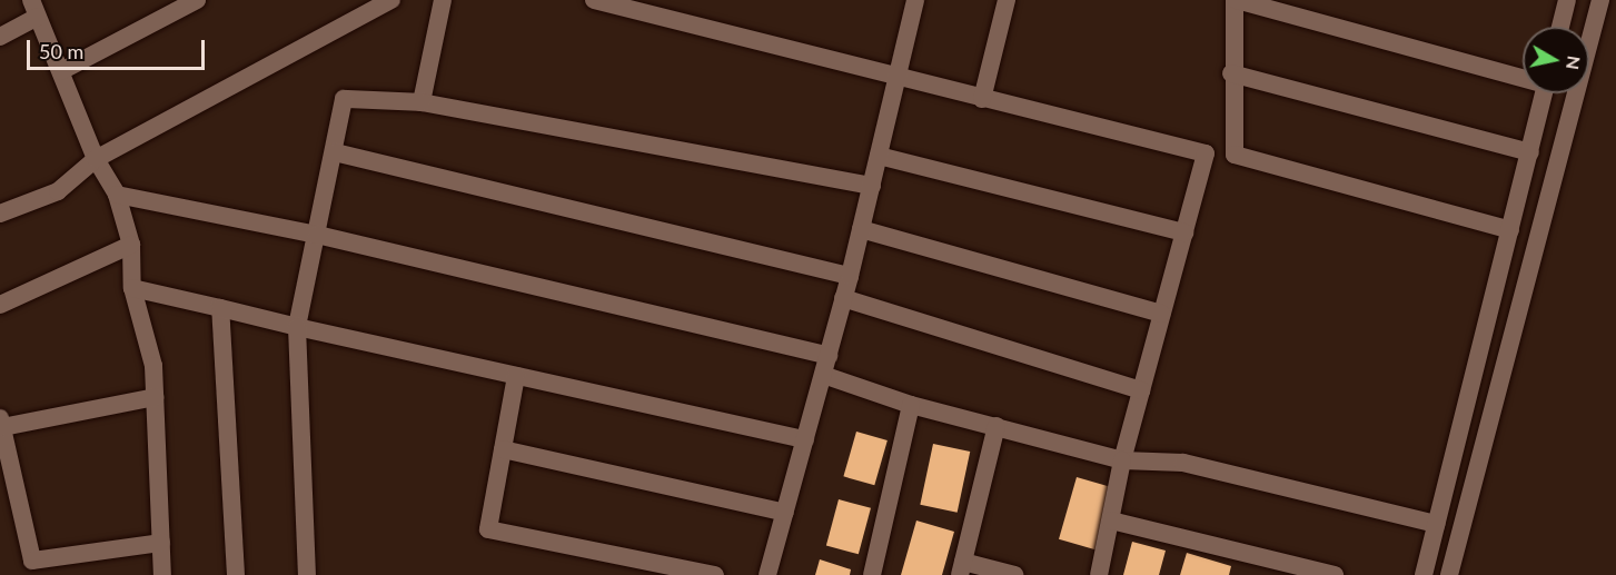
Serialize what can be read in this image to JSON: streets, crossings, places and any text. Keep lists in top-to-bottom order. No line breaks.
{"scale_bar":"50 m","north":"right"}
